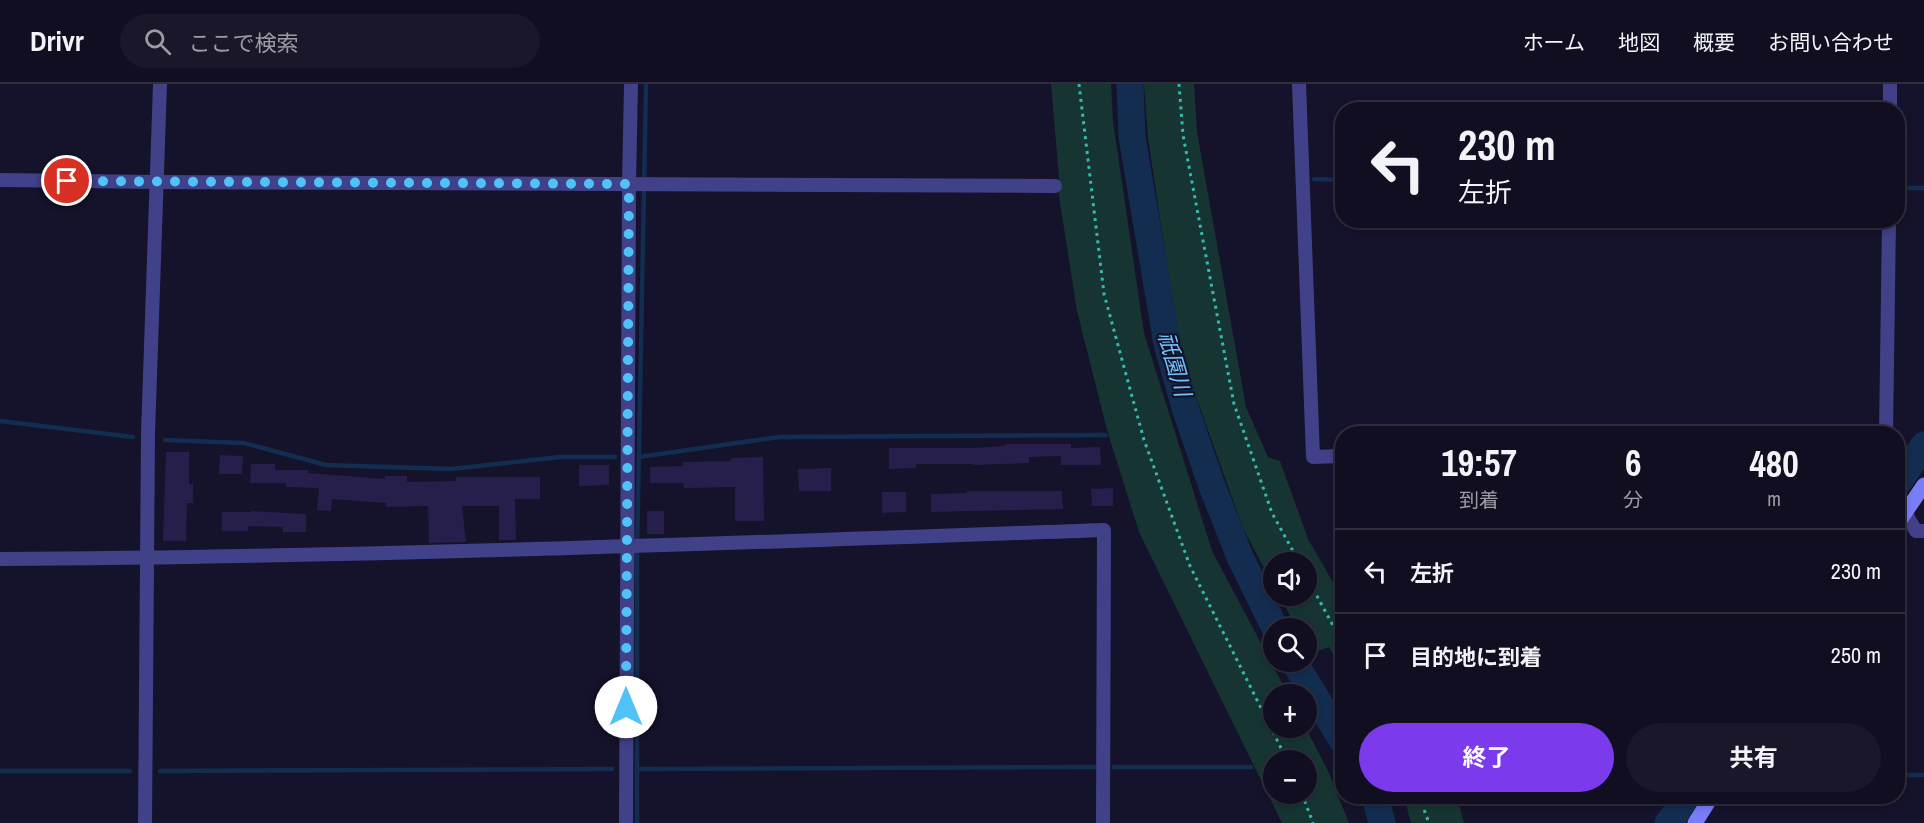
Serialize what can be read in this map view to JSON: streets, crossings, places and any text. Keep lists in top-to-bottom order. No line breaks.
{"water":["祇園川"],"page":{"header":"Drivr","search":"ここで検索","nav":["ホーム","地図","概要","お問い合わせ"],"turn":["230 m","左折"],"eta":["19:57","到着","6","分","480","m"],"list":[{"name":"左折","value":"230 m"},{"name":"目的地に到着","value":"250 m"}],"map_buttons":["+","−"],"buttons":["終了","共有"]}}
